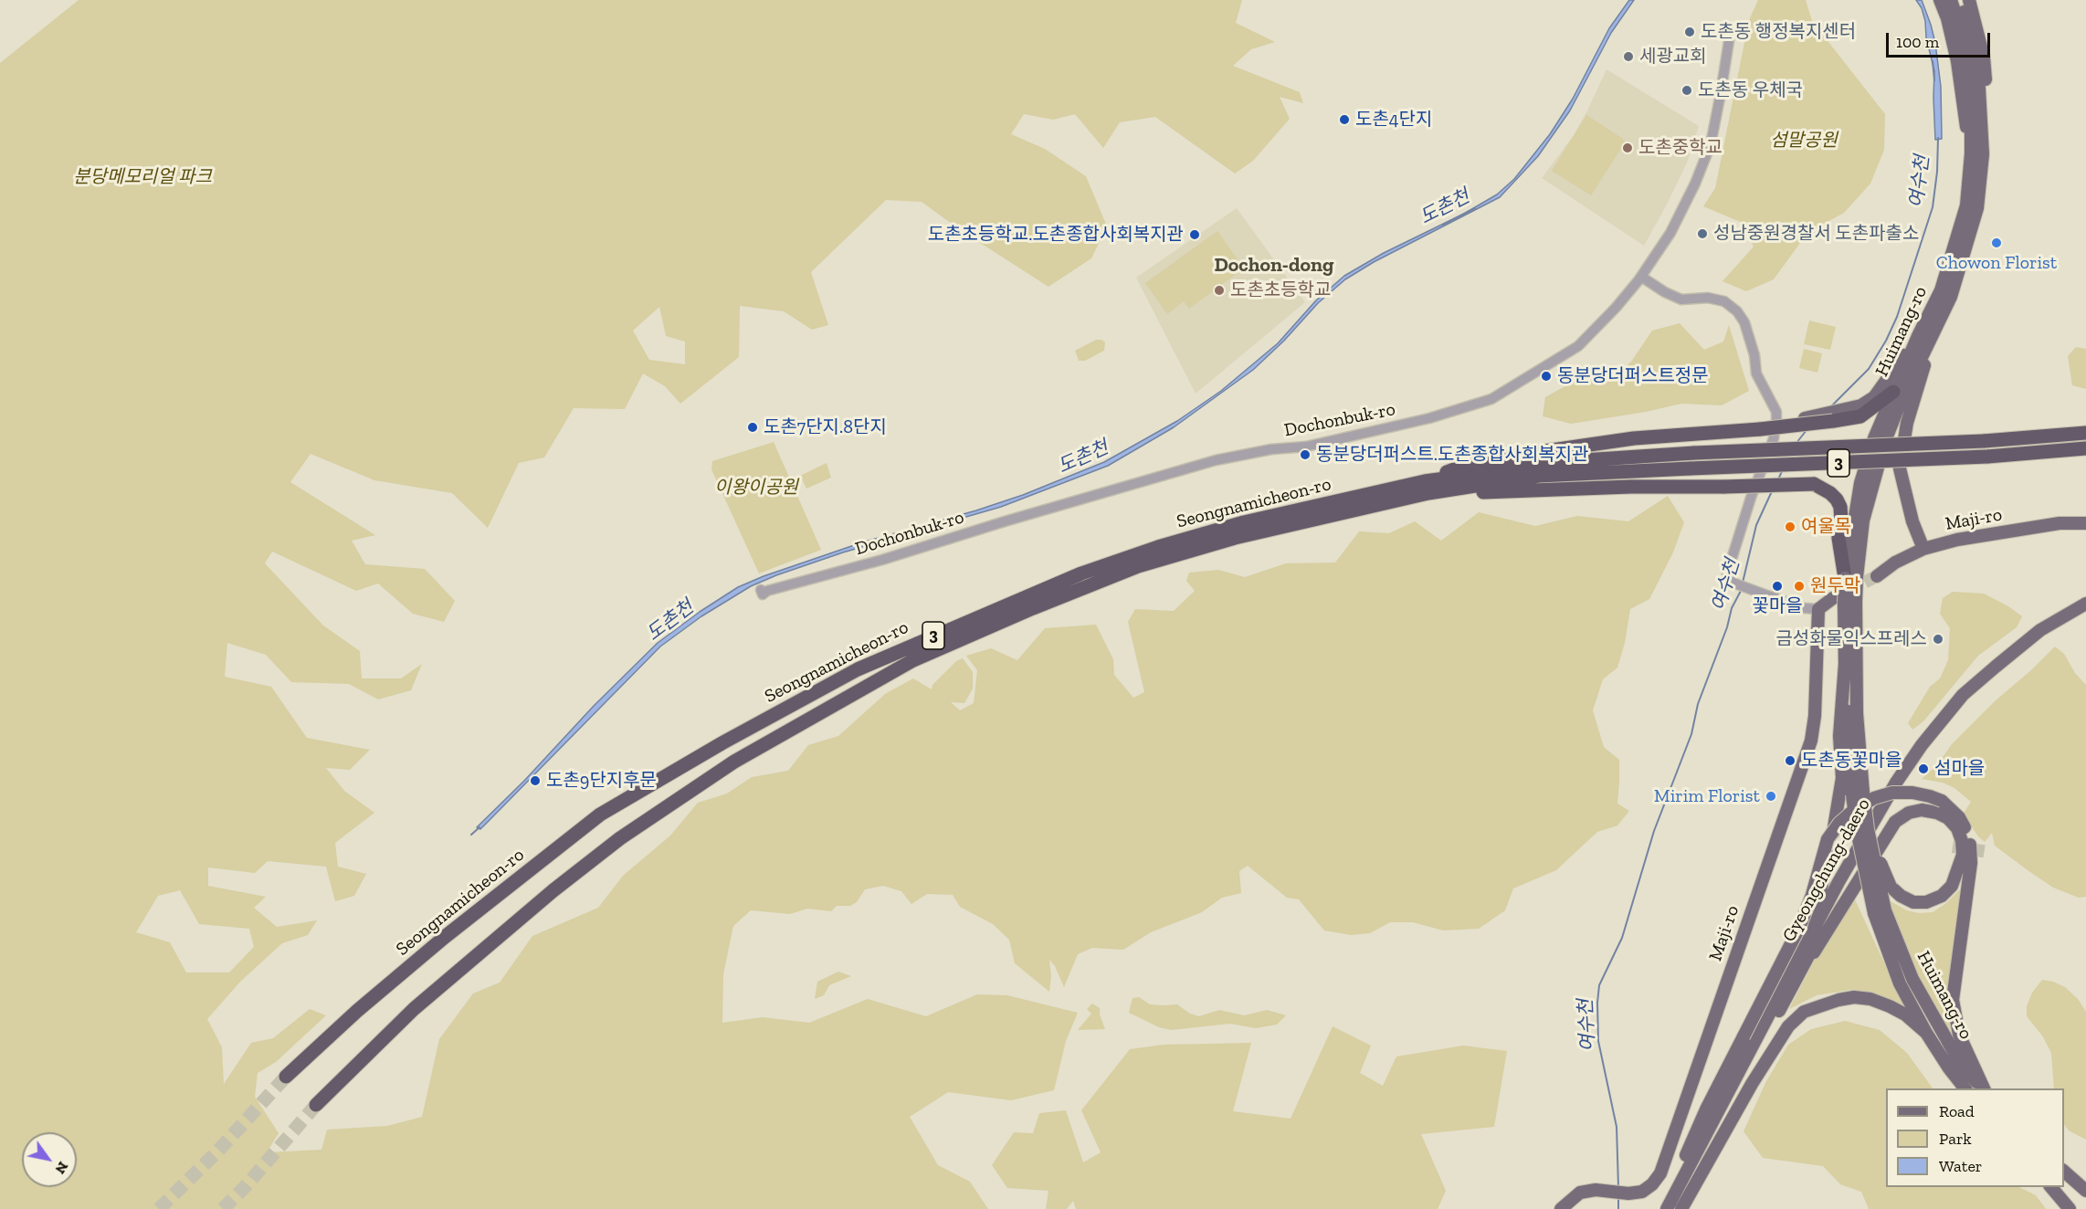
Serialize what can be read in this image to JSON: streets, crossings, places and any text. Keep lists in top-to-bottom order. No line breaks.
{"streets":{"highway":["3","Seongnamicheon-ro"],"main road":["Huimang-ro","Maji-ro","Gyeongchung-daero"],"street":["Dochonbuk-ro"]},"crossings":[["3","Seongnamicheon-ro"]],"districts":["Dochon-dong"],"water":["여수천","도촌천"],"parks":["섬말공원","분당메모리얼 파크","이왕이공원"],"places":["도촌동 행정복지센터","세광교회","도촌동 우체국","도촌4단지","도촌중학교","성남중원경찰서 도촌파출소","도촌초등학교.도촌종합사회복지관","Chowon Florist","도촌초등학교","동분당더퍼스트정문","도촌7단지.8단지","동분당더퍼스트.도촌종합사회복지관","여울목","꽃마을","원두막","금성화물익스프레스","도촌동꽃마을","섬마을","도촌9단지후문","Mirim Florist"],"legend":["Road","Park","Water"],"scale_bar":"100 m","north":"bottom right"}
